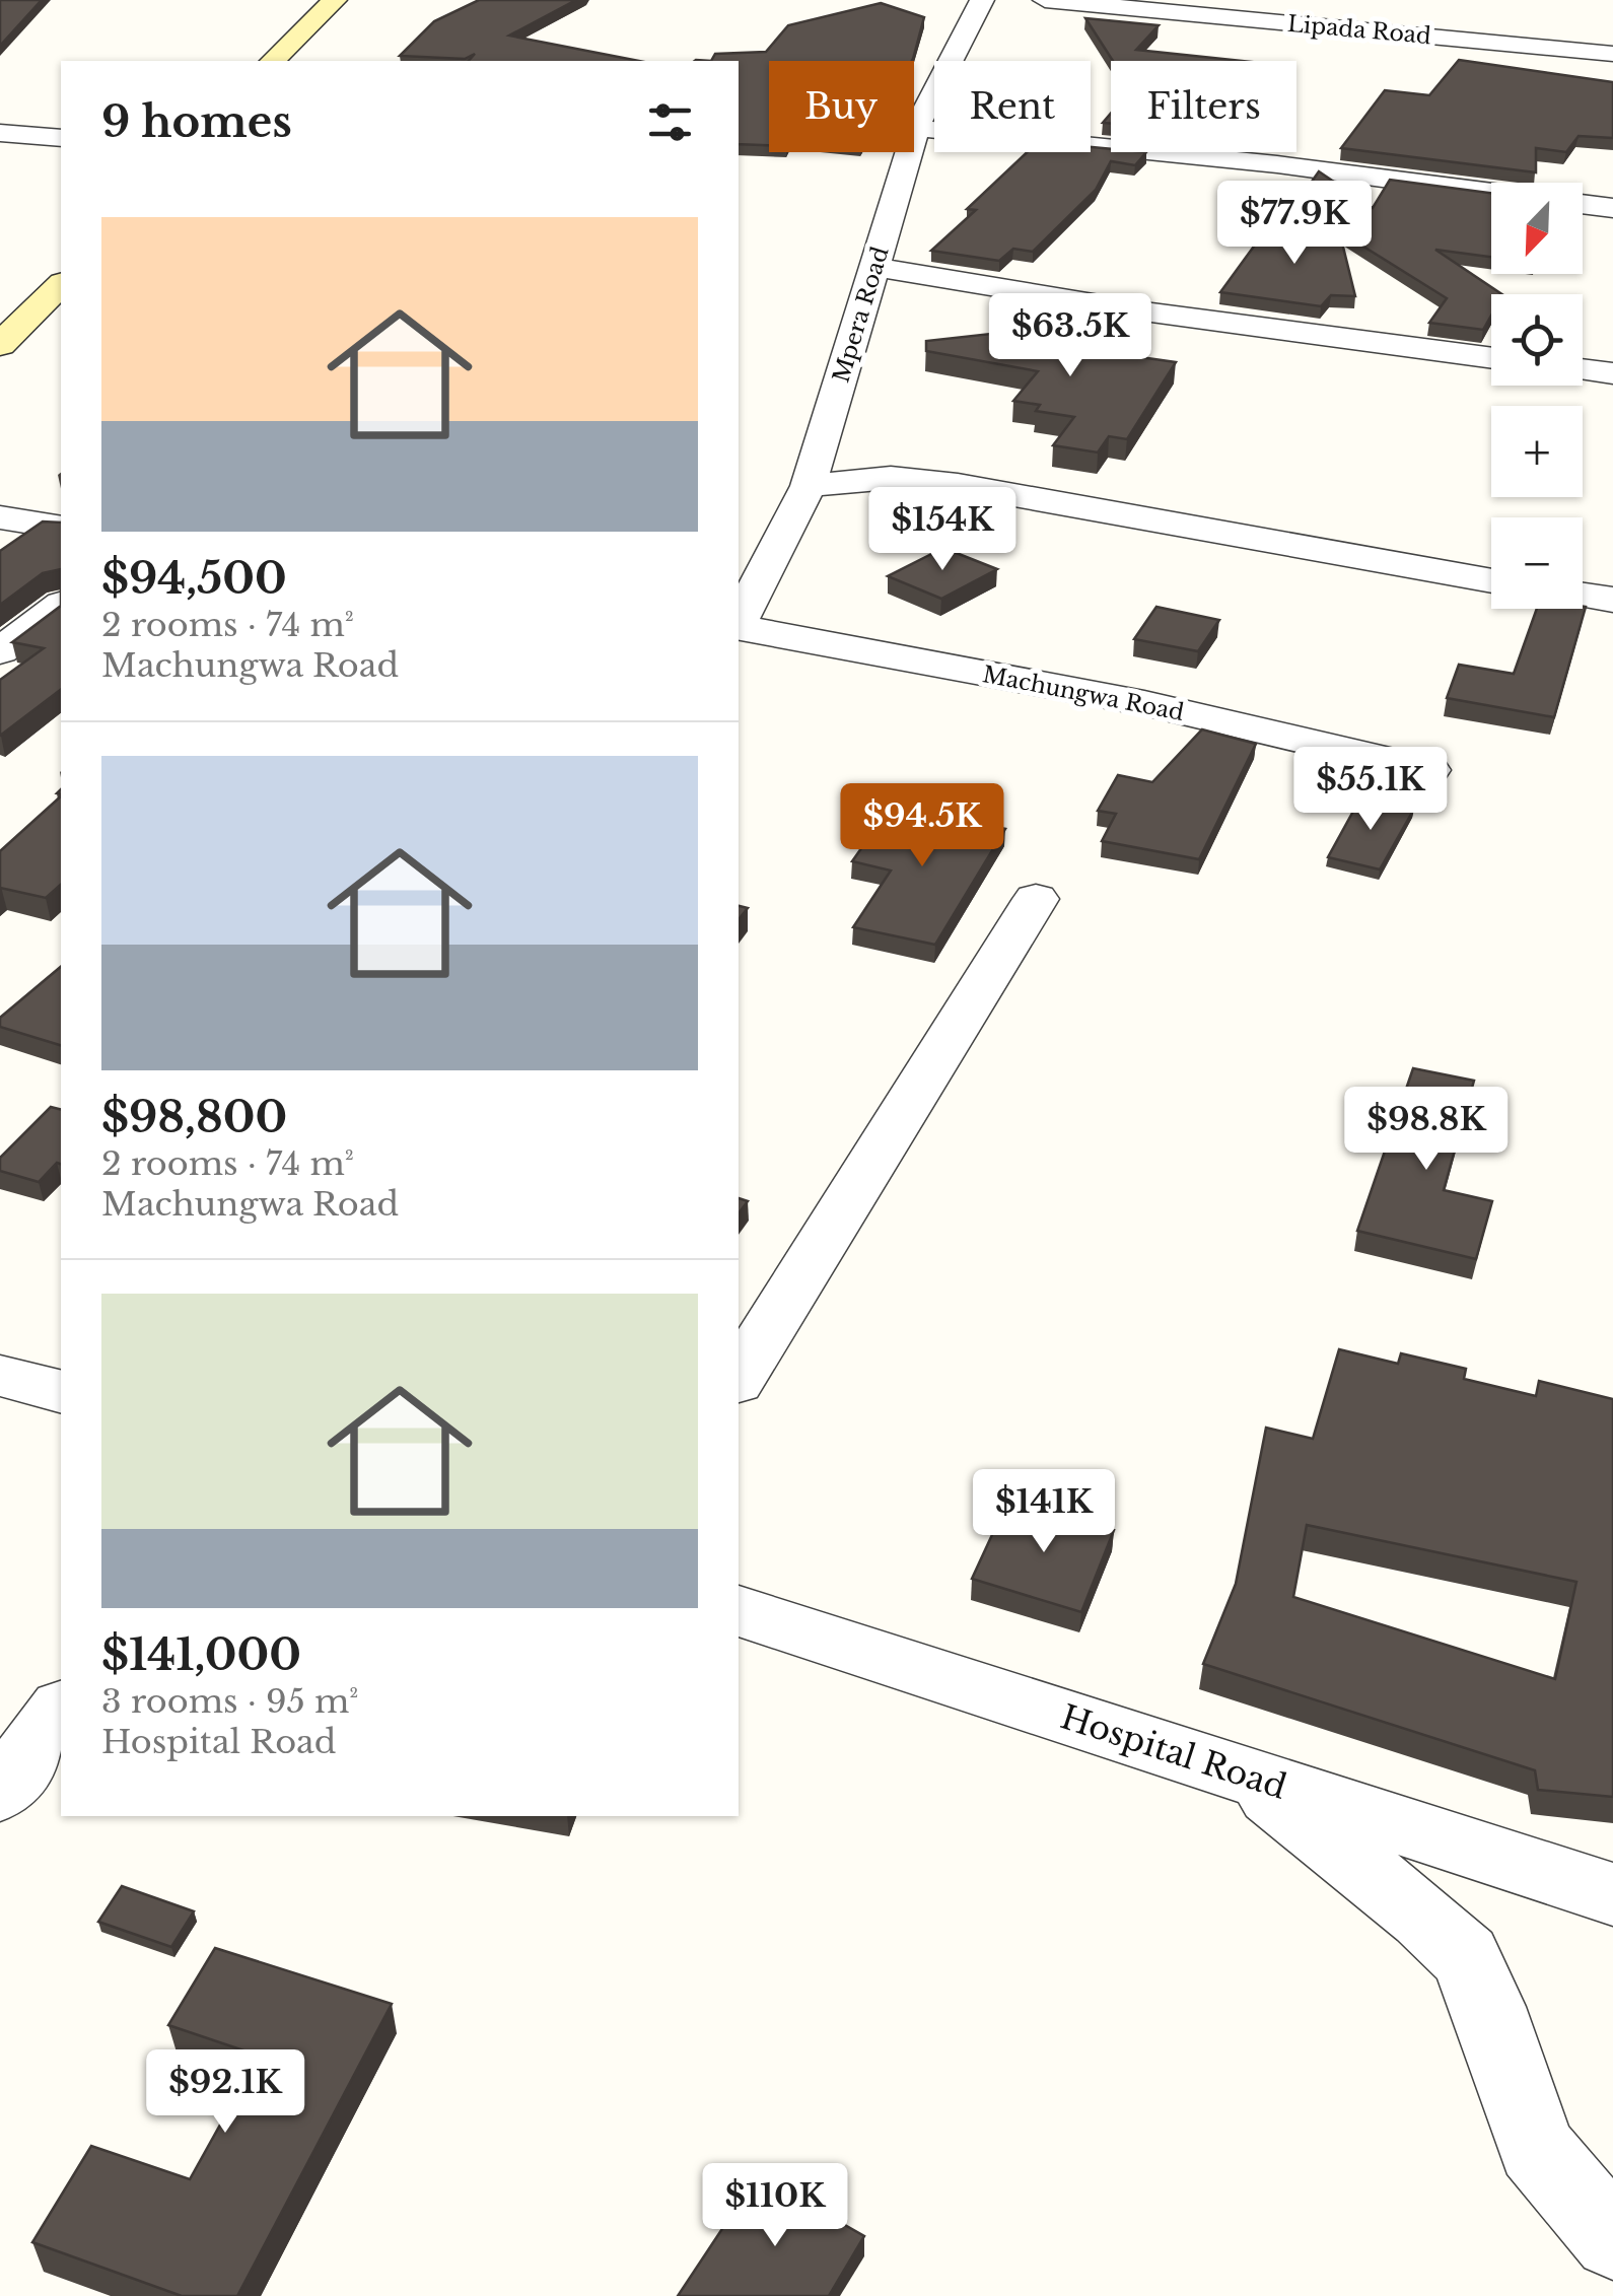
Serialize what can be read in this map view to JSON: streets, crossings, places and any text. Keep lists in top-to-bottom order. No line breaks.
{"streets":{"street":["Lipada Road","Mpera Road","Machungwa Road","Hospital Road"]},"north":"bottom left","page":{"chip":["Buy","Rent","Filters"],"heading":"9 homes","price":["$77.9K","$63.5K","$154K","$55.1K","$94.5K","$98.8K","$141K","$92.1K","$110K"],"map_buttons":["+","−"],"list":[{"name":"$94,500","note":"2 rooms · 74 m² · Machungwa Road"},{"name":"$98,800","note":"2 rooms · 74 m² · Machungwa Road"},{"name":"$141,000","note":"3 rooms · 95 m² · Hospital Road"}]}}
